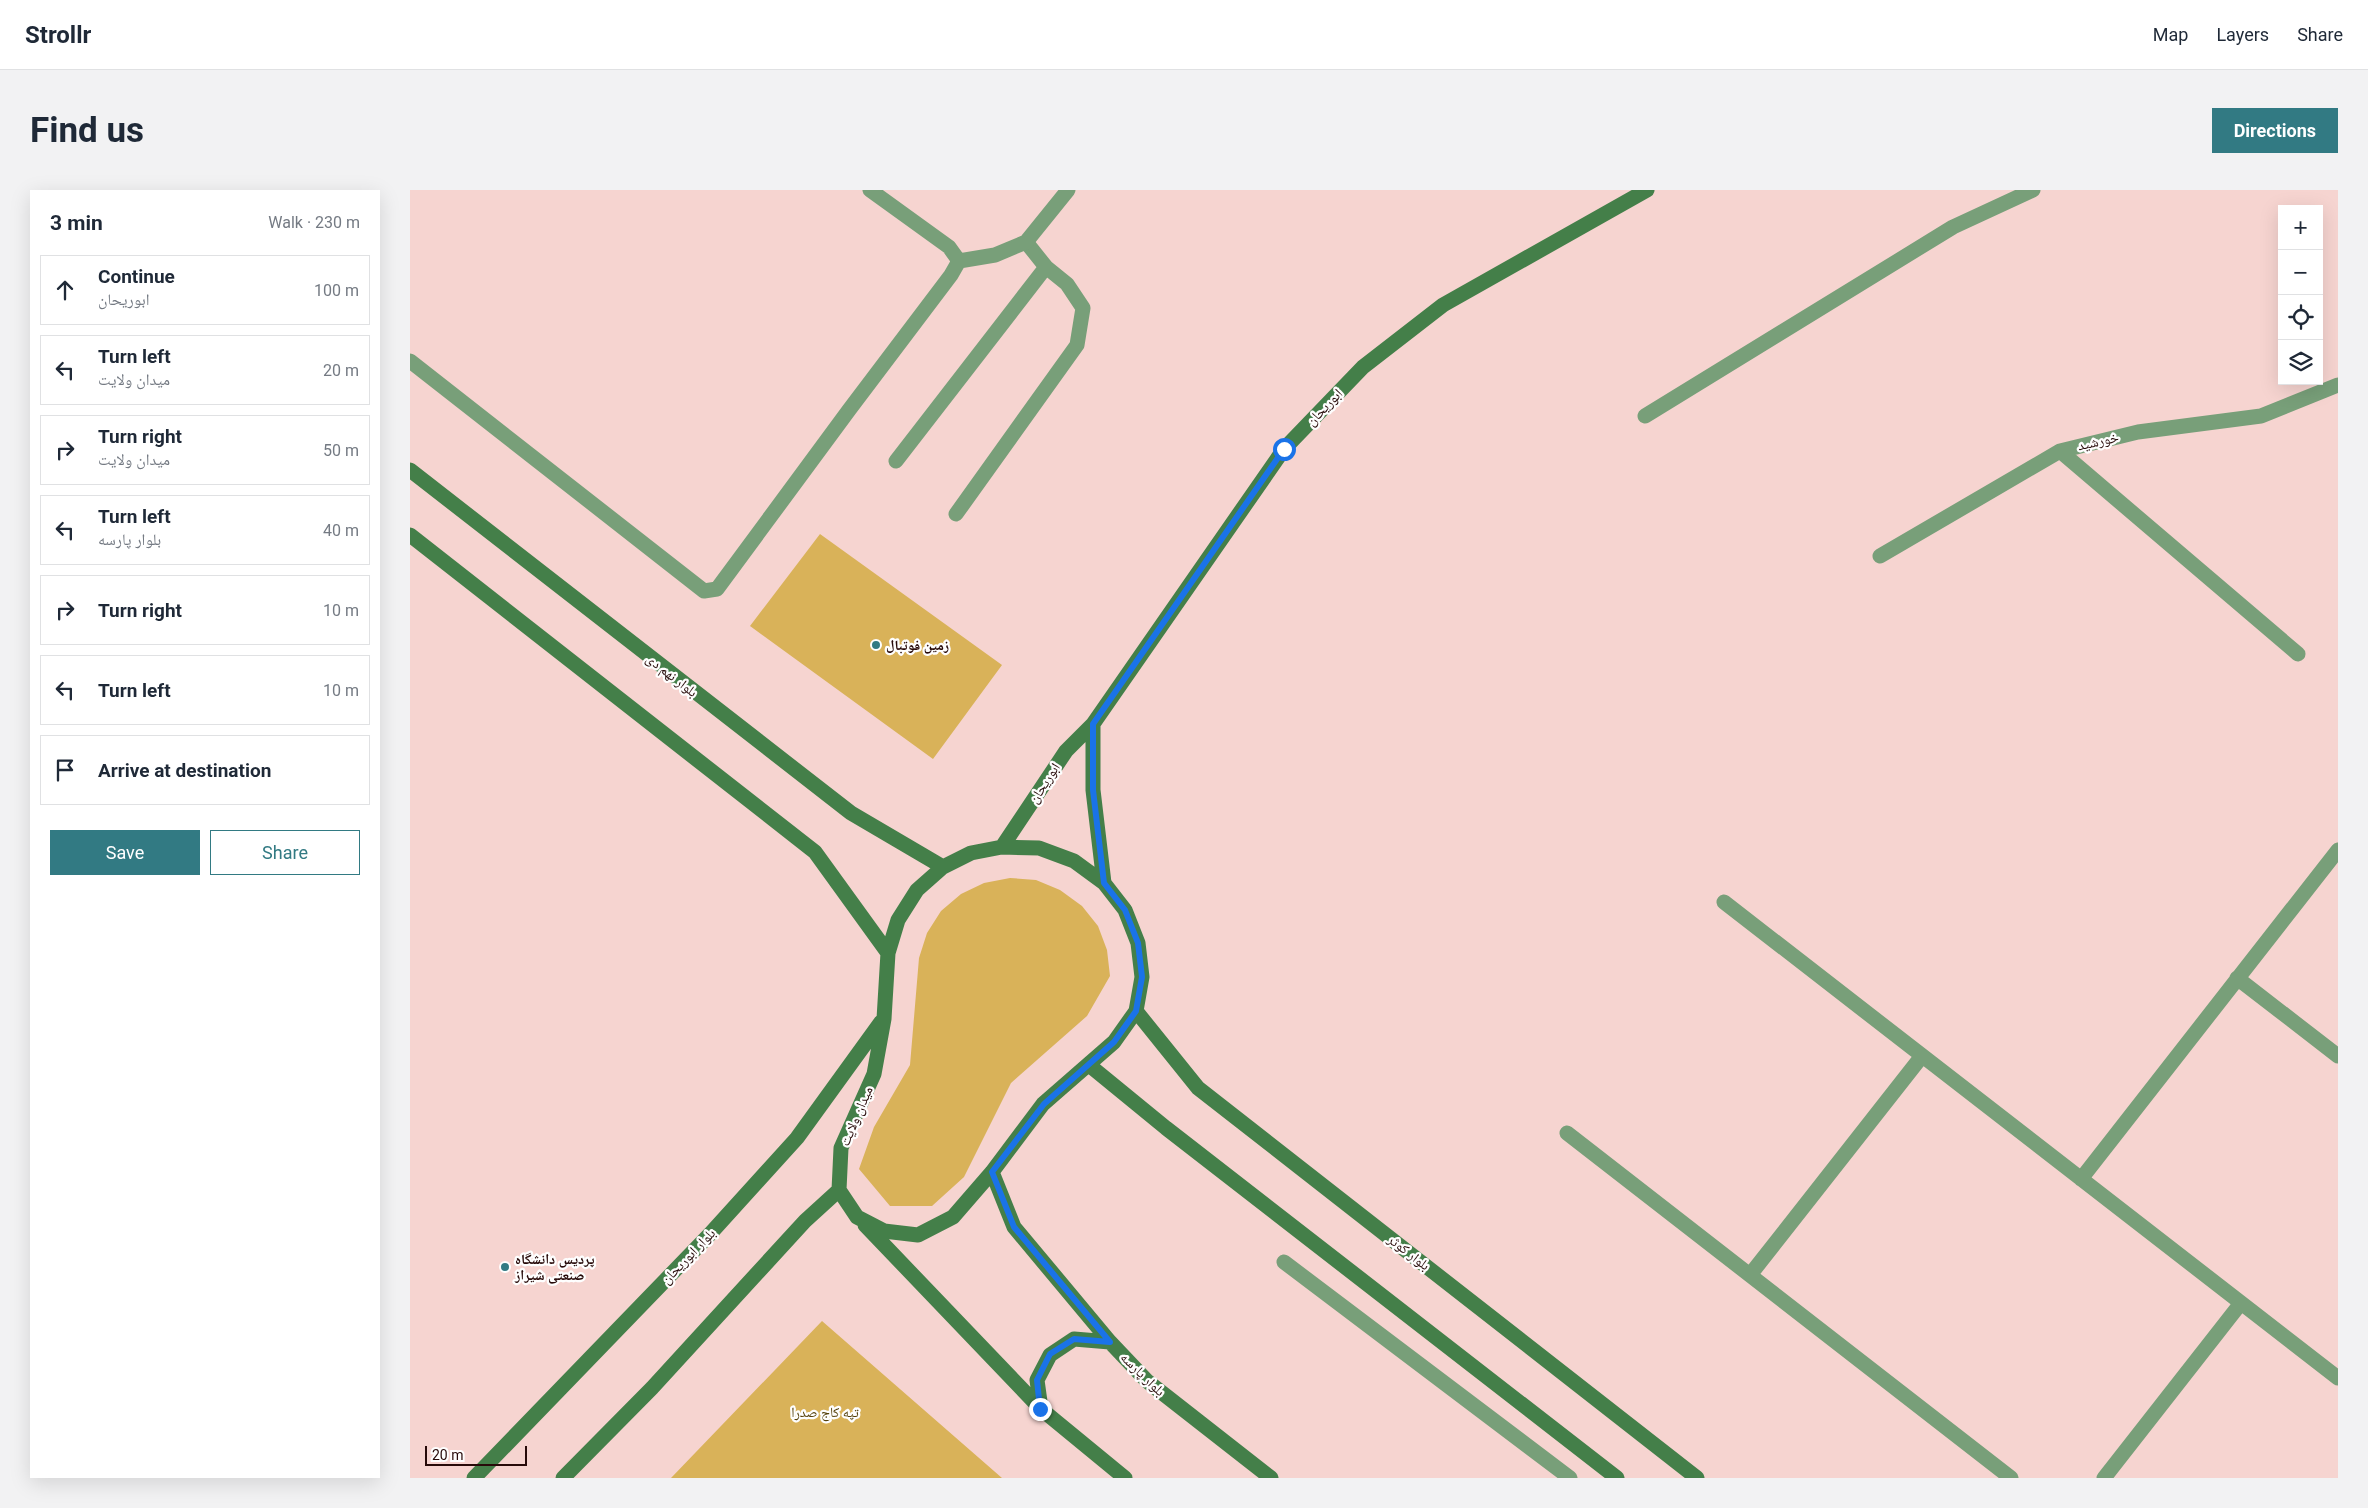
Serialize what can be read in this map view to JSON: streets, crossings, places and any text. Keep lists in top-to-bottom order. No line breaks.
{"streets":{"main road":["ابوریحان","بلوار نهم دی","میدان ولایت","بلوار کوثر","بلوار ابوریحان","بلوار پارسه"],"street":["خورشید"]},"crossings":[["ابوریحان","میدان ولایت"],["بلوار نهم دی","میدان ولایت"],["میدان ولایت","بلوار کوثر"],["میدان ولایت","بلوار ابوریحان"],["میدان ولایت","بلوار پارسه"]],"parks":["تپه کاج صدرا"],"places":["زمین فوتبال","پردیس دانشگاه صنعتی شیراز"],"scale_bar":"20 m","page":{"header":"Strollr","nav":["Map","Layers","Share"],"buttons":["Directions",["Save","Share"]],"title":"Find us","heading":["3 min","Walk · 230 m"],"map_buttons":["+","−"],"list":[["Continue","ابوریحان","100 m"],["Turn left","میدان ولایت","20 m"],["Turn right","میدان ولایت","50 m"],["Turn left","بلوار پارسه","40 m"],["Turn right","10 m"],["Turn left","10 m"],"Arrive at destination"],"scale":"20 m"}}
